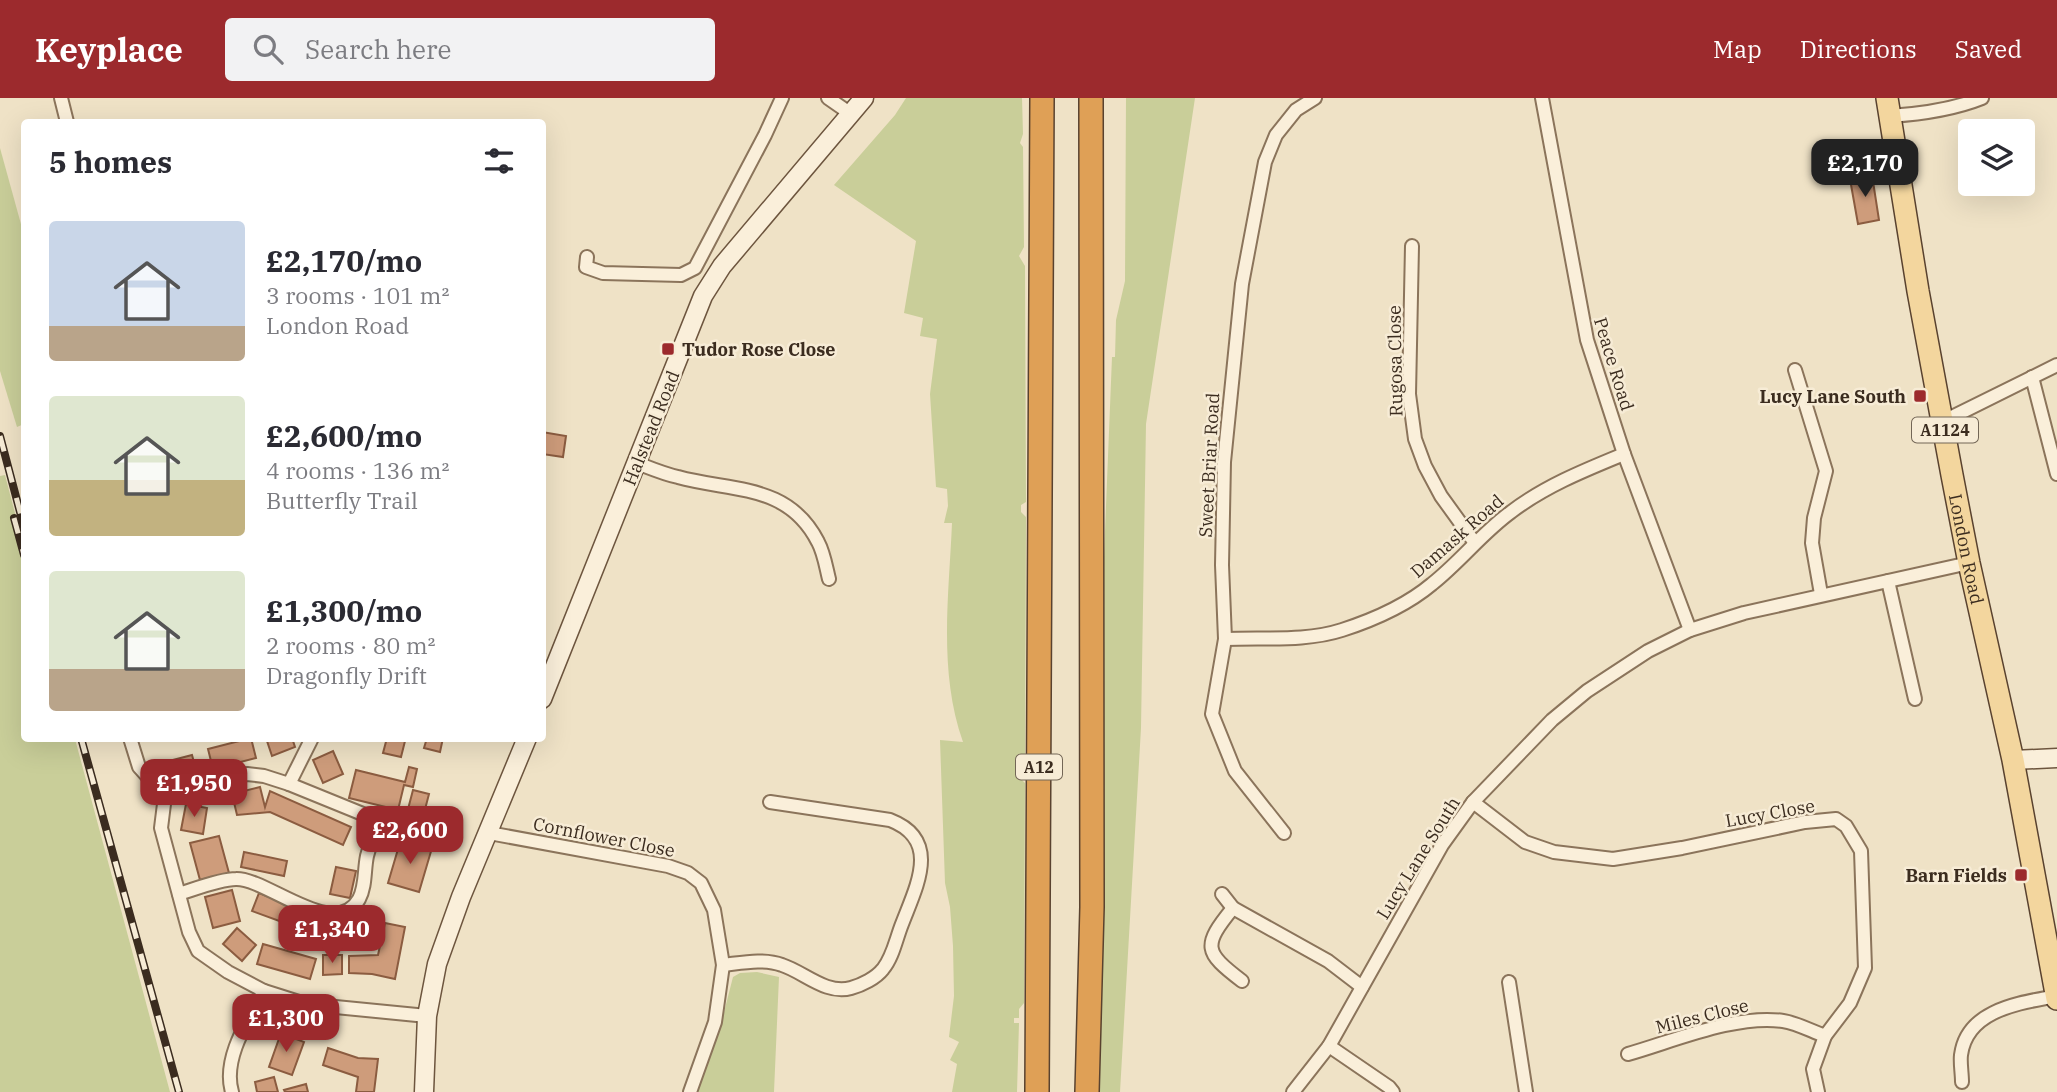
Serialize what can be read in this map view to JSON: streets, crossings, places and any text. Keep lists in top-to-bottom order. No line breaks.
{"streets":{"highway":["A12"],"main road":["A1124","London Road"],"street":["Rugosa Close","Peace Road","Halstead Road","Sweet Briar Road","Damask Road","Lucy Close","Cornflower Close","Lucy Lane South","Miles Close"]},"crossings":[["Rugosa Close","Damask Road"],["Peace Road","Damask Road"],["Peace Road","Lucy Lane South"],["Sweet Briar Road","Damask Road"],["London Road","Lucy Lane South"],["Lucy Close","Lucy Lane South"],["Lucy Close","Miles Close"]],"places":{"transit":["Tudor Rose Close","Lucy Lane South","Barn Fields"]},"page":{"header":"Keyplace","search":"Search here","nav":["Map","Directions","Saved"],"heading":"5 homes","price":["£2,170","£1,950","£2,600","£1,340","£1,300"],"list":[{"name":"£2,170/mo","note":"3 rooms · 101 m² · London Road"},{"name":"£2,600/mo","note":"4 rooms · 136 m² · Butterfly Trail"},{"name":"£1,300/mo","note":"2 rooms · 80 m² · Dragonfly Drift"}]}}
